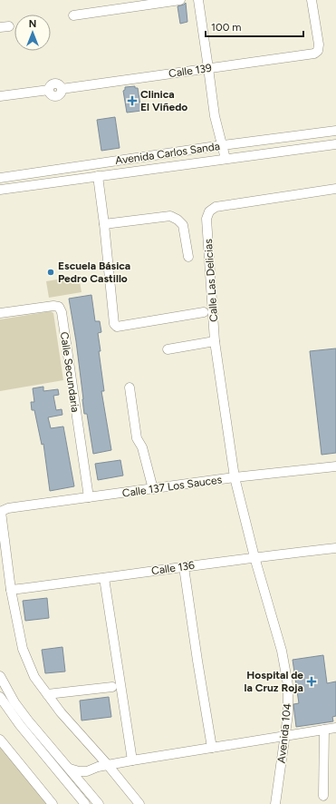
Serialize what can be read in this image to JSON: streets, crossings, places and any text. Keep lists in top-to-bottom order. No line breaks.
{"streets":{"street":["Calle 139","Avenida Carlos Sanda","Calle Las Delicias","Calle Secundaria","Calle 137 Los Sauces","Calle 136","Avenida 104"]},"crossings":[["Calle Las Delicias","Calle 137 Los Sauces"],["Calle Las Delicias","Avenida 104"],["Calle Secundaria","Calle 137 Los Sauces"],["Calle 137 Los Sauces","Avenida 104"],["Calle 136","Avenida 104"]],"places":{"health":["Clinica El Viñedo","Hospital de la Cruz Roja"],"other":["Escuela Básica Pedro Castillo"]},"scale_bar":"100 m","north":"top"}
